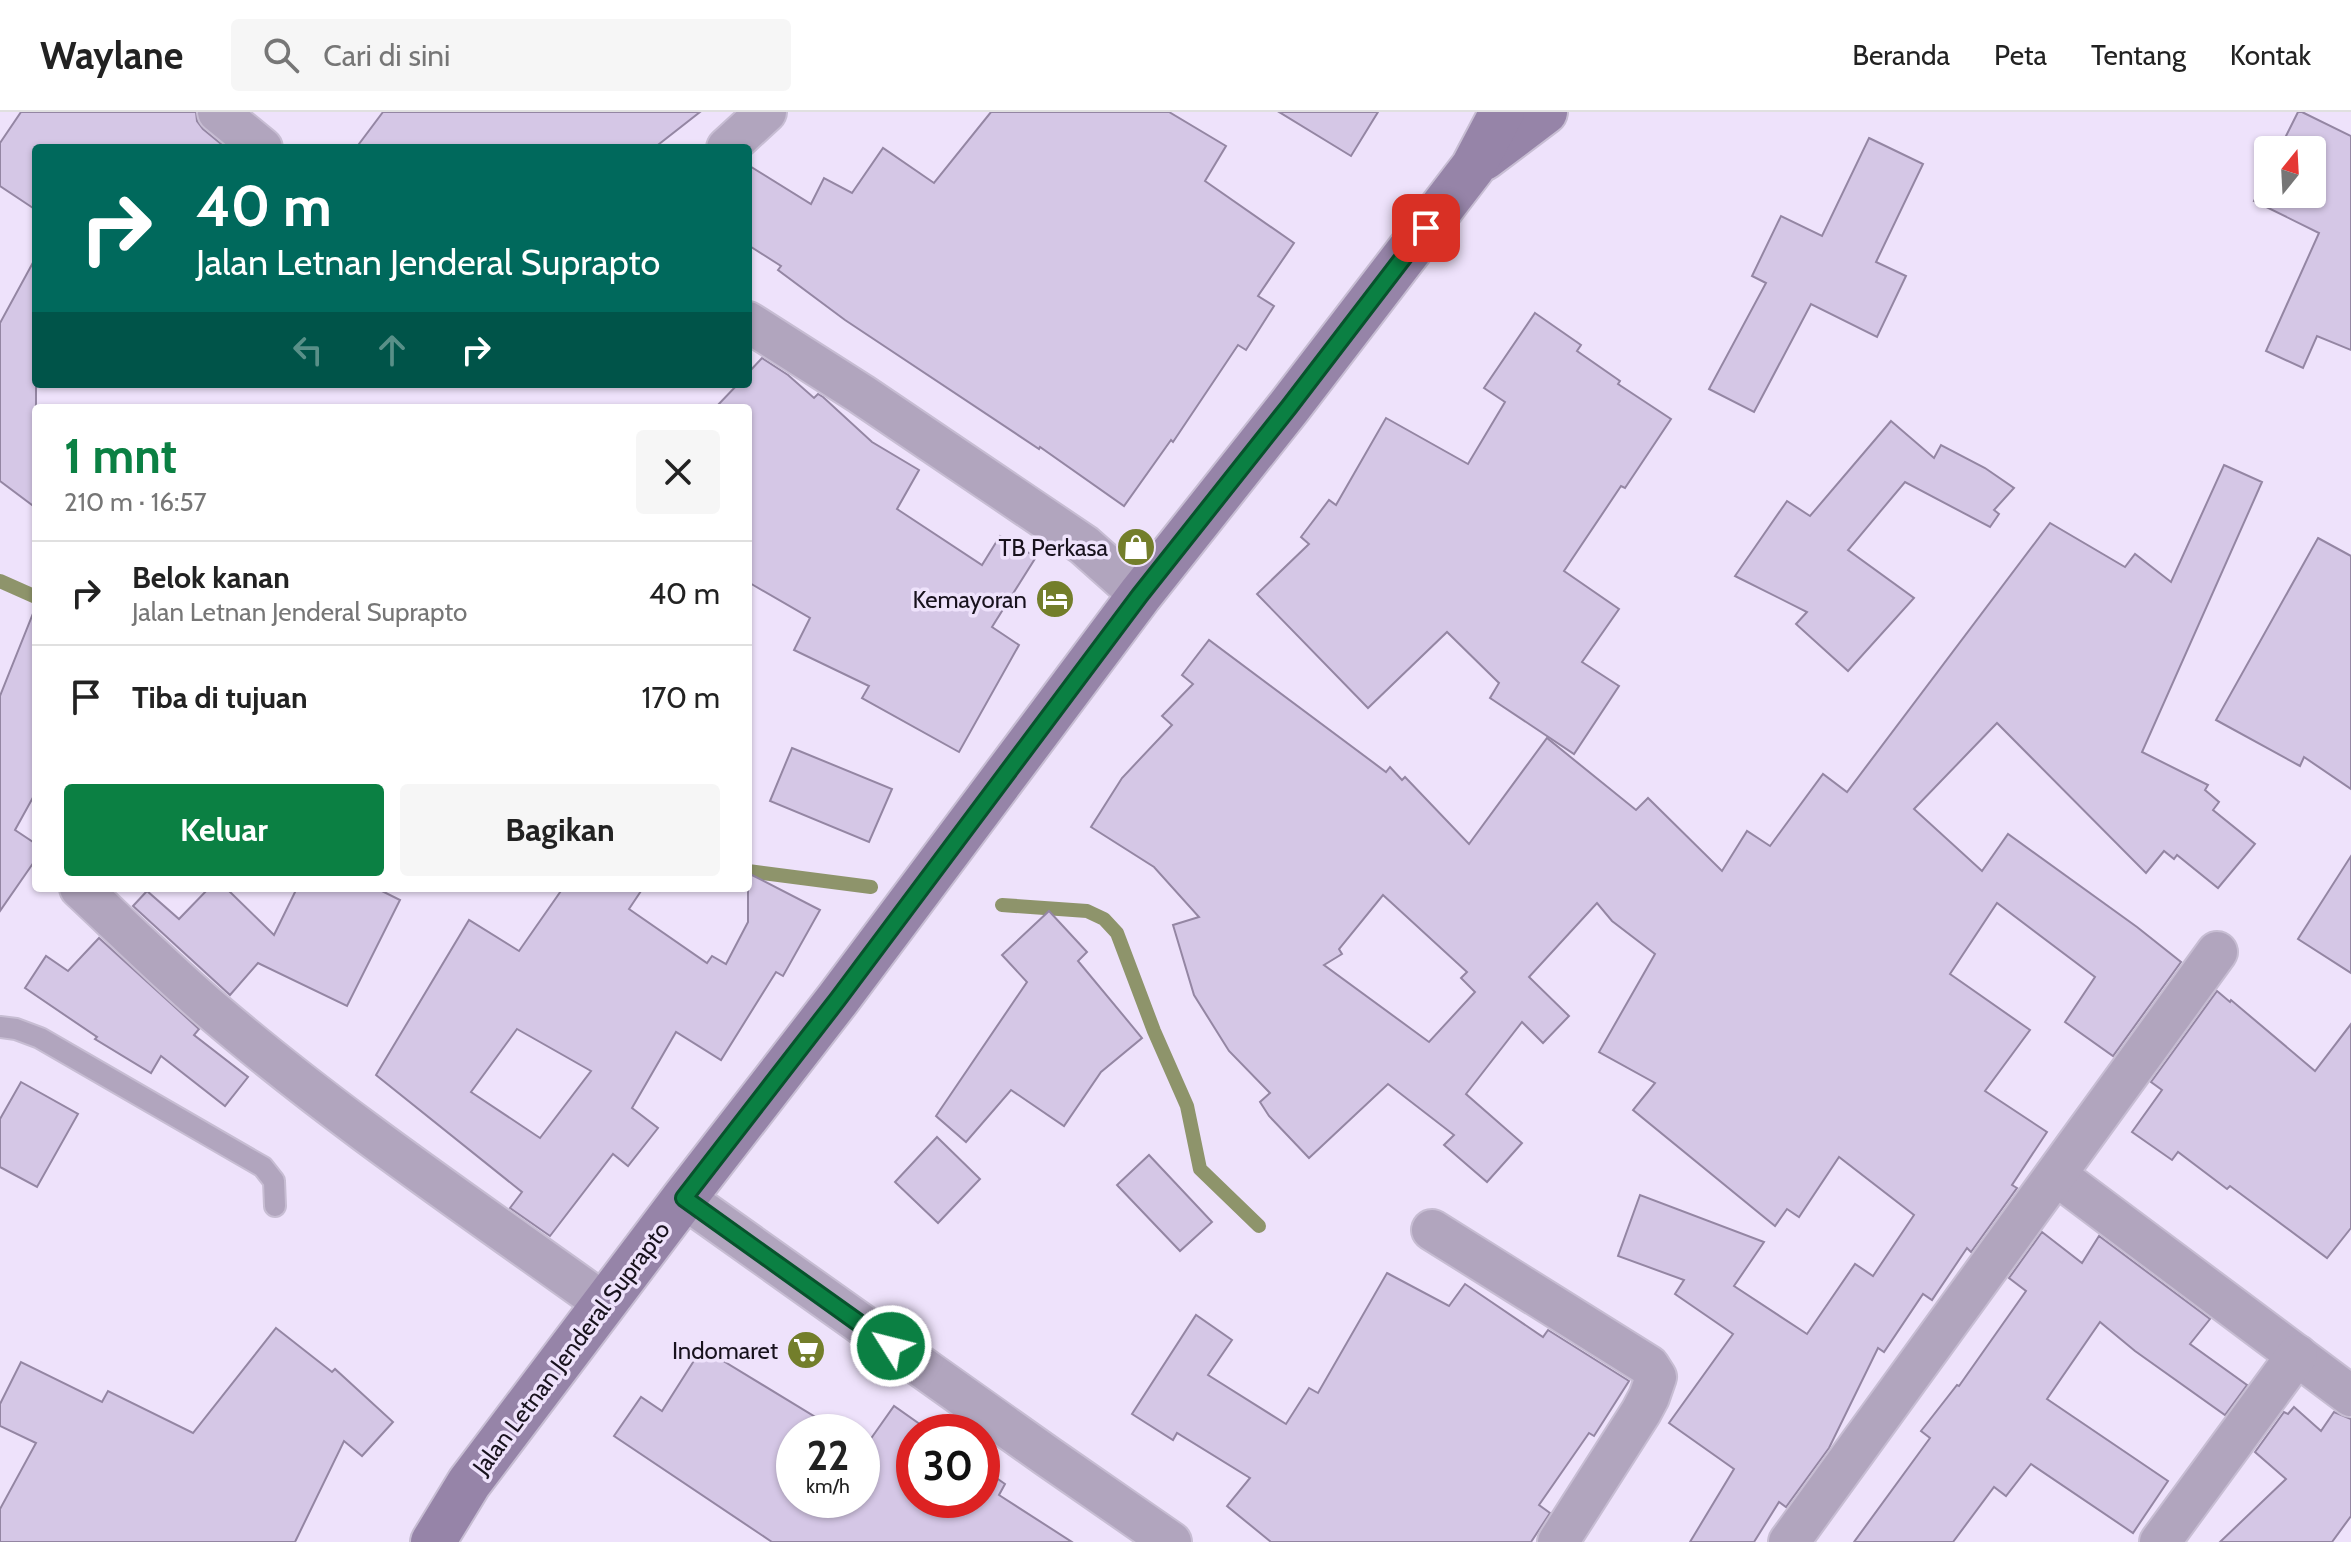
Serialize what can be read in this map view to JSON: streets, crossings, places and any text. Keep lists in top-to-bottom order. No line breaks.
{"streets":{"main road":["Jalan Letnan Jenderal Suprapto"]},"places":{"shop":["TB Perkasa"],"hotel":["Kemayoran"],"supermarket":["Indomaret"]},"north":"top","page":{"header":"Waylane","search":"Cari di sini","nav":["Beranda","Peta","Tentang","Kontak"],"turn":["40 m","Jalan Letnan Jenderal Suprapto"],"heading":["1 mnt","210 m · 16:57"],"list":[{"name":"Belok kanan","note":"Jalan Letnan Jenderal Suprapto","value":"40 m"},{"name":"Tiba di tujuan","value":"170 m"}],"buttons":["Keluar","Bagikan"],"speed":"22 km/h","limit":"30"}}
